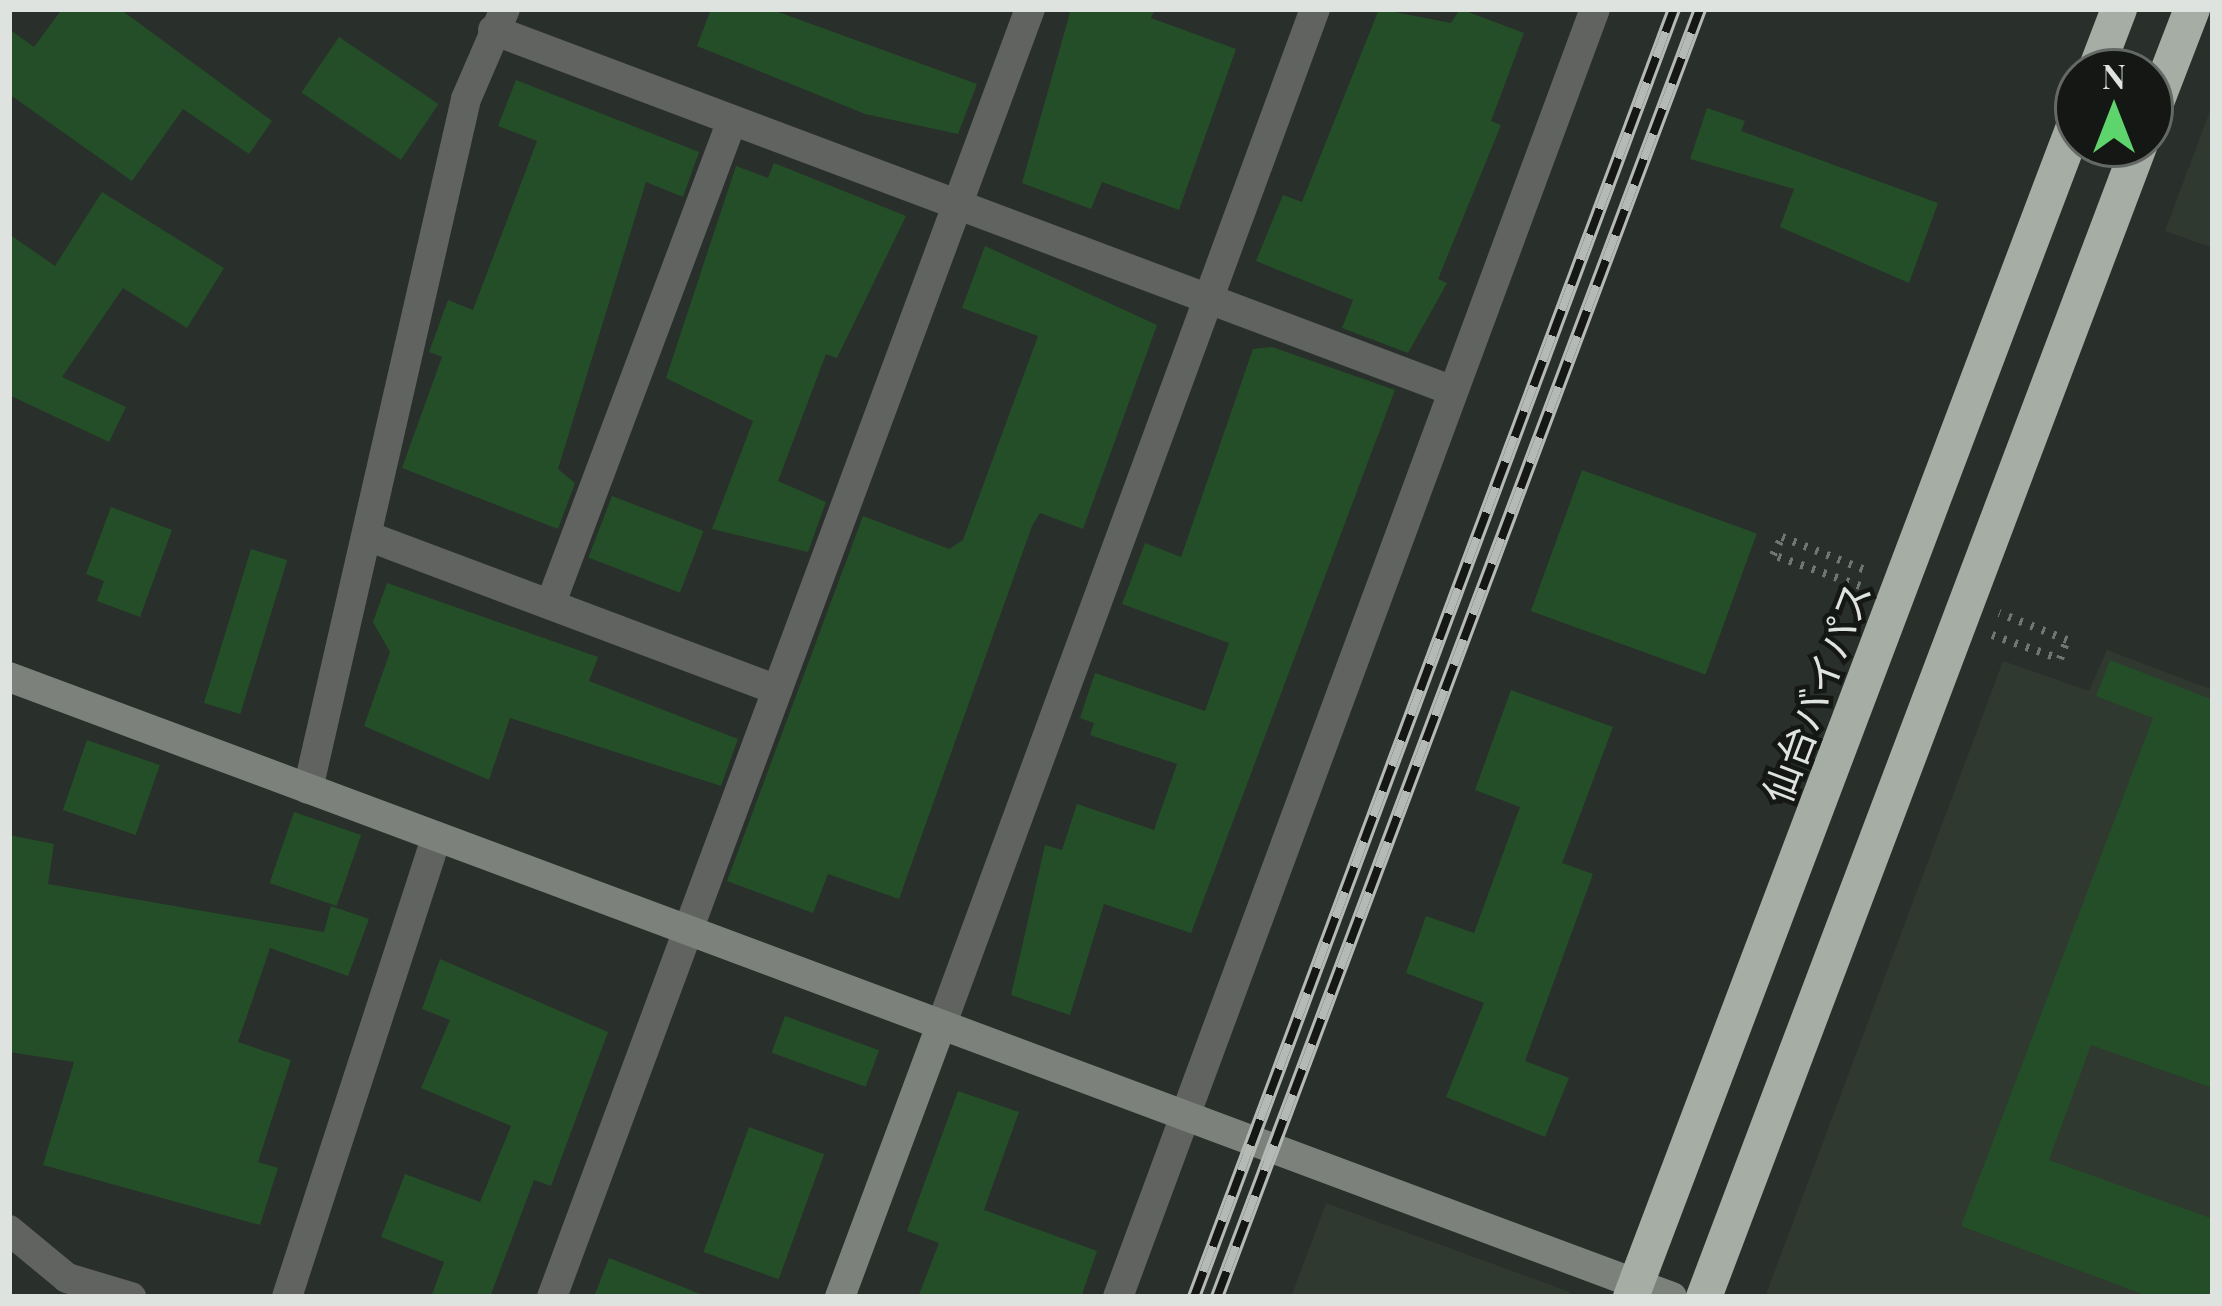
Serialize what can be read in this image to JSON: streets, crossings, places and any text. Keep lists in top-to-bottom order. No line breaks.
{"streets":{"highway":["仙台バイパス"]},"north":"top"}
